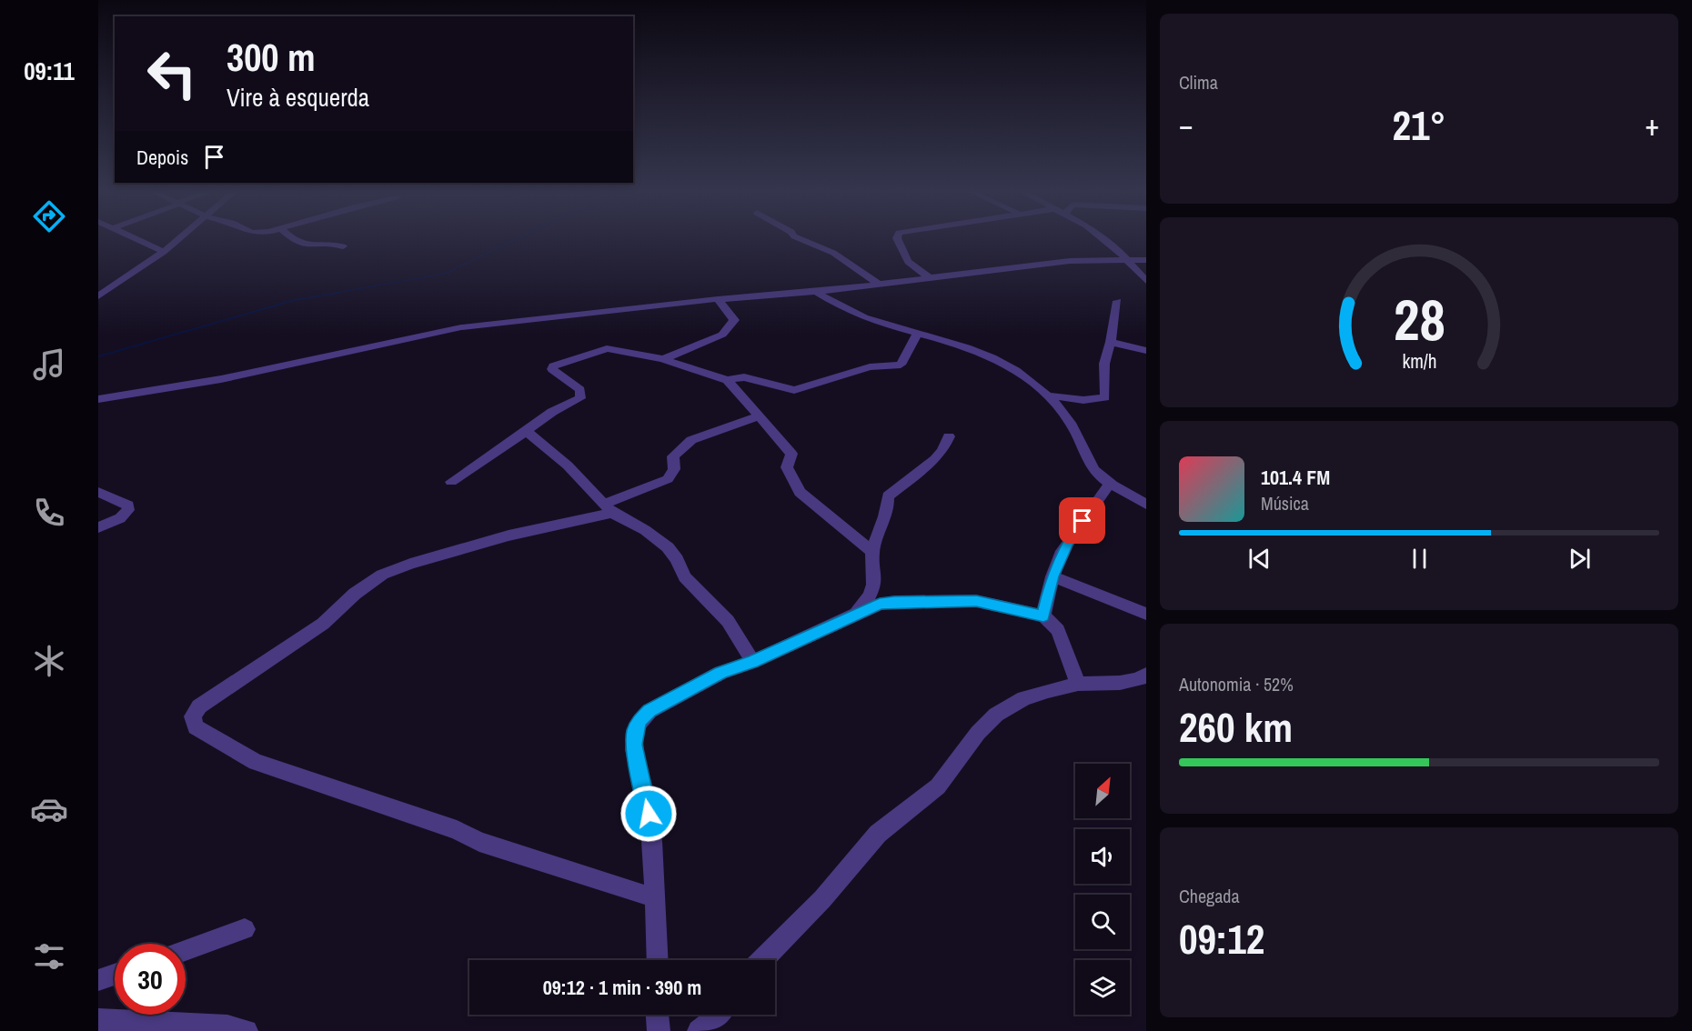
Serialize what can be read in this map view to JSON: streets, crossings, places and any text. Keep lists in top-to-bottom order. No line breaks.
{"north":"top right","page":{"tabs":"09:11","tile":["Clima",["Autonomia · 52%","260 km"],["Chegada","09:12"]],"turn":["300 m","Vire à esquerda"],"heat":["−","21°","+"],"then":"Depois","song":["101.4 FM","Música"],"limit":"30","trip":"09:12 · 1 min · 390 m","gauge":["28","km/h"]}}
